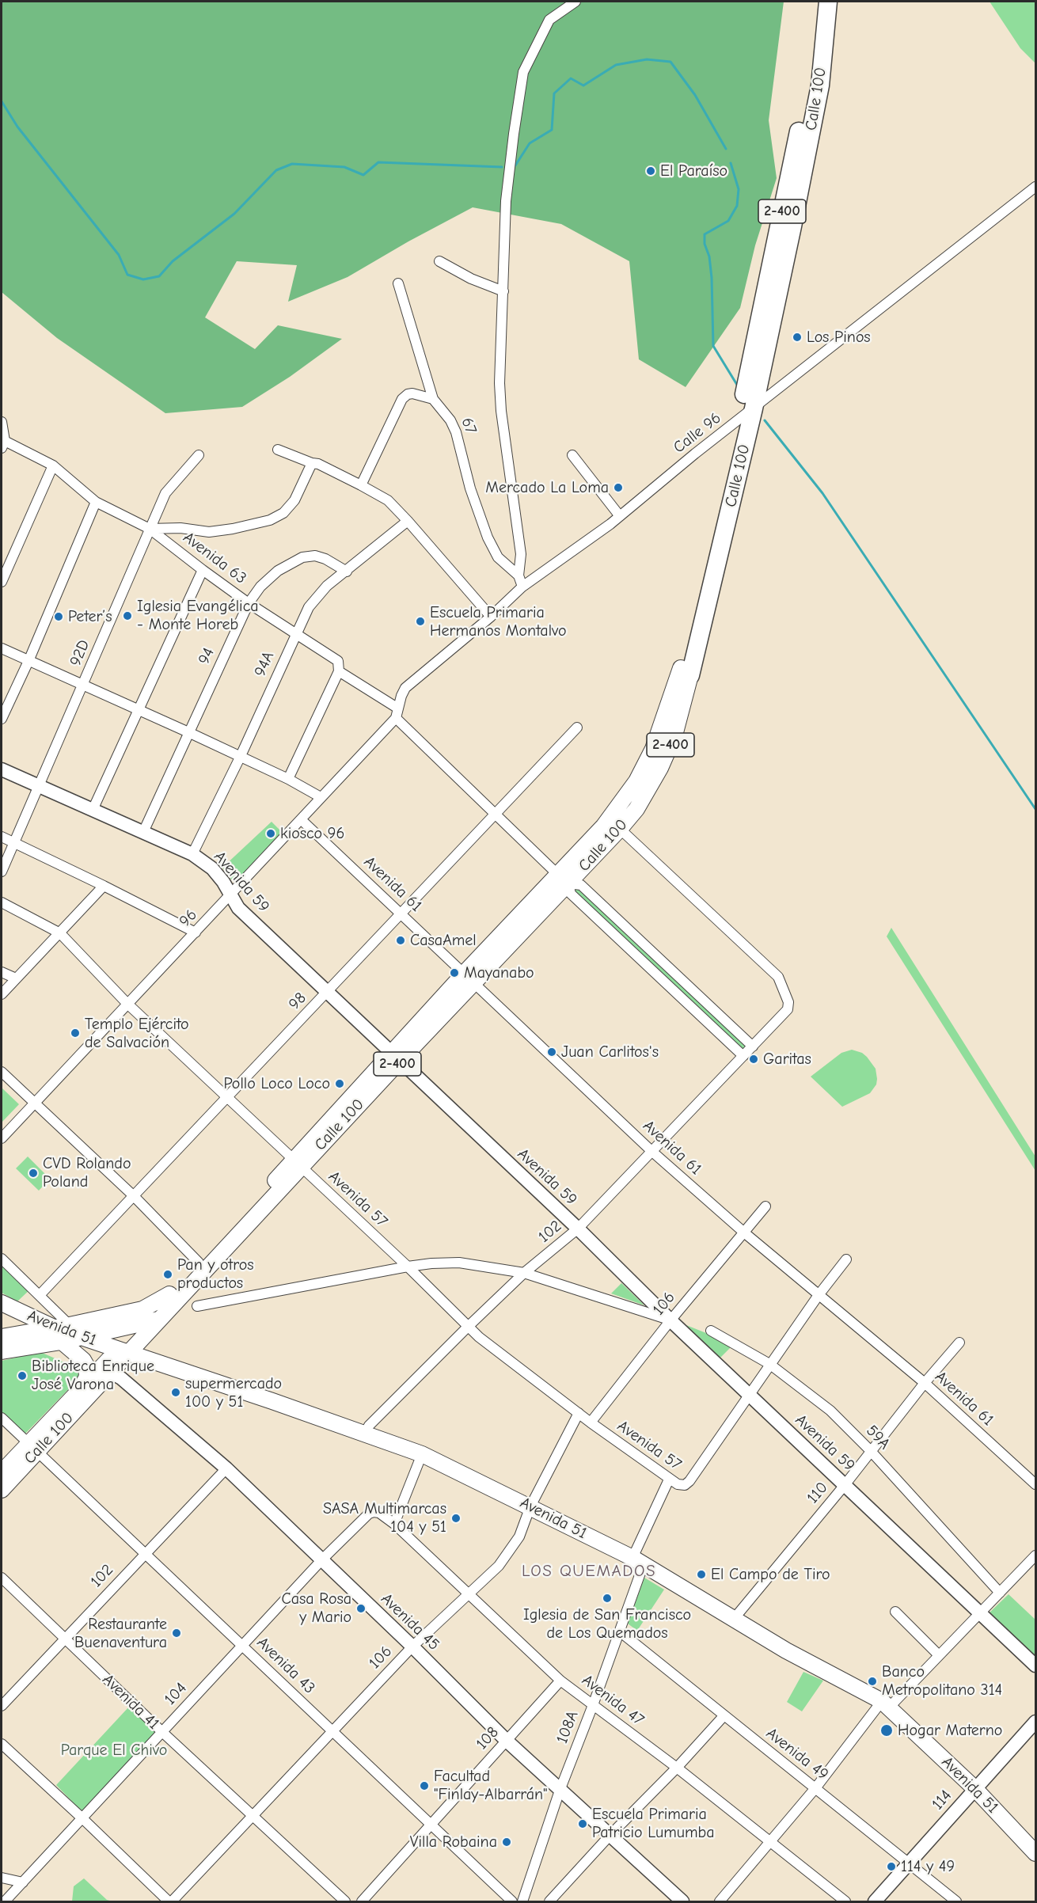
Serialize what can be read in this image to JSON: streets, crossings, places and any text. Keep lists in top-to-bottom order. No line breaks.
{"streets":{"highway":["Calle 100","2-400"],"main road":["Avenida 51"],"street":["67","Calle 96","Avenida 63","92D","94","94A","Avenida 59","Avenida 61","96","98","Avenida 57","102","106","59A","110","Avenida 45","Avenida 43","104","Avenida 47","Avenida 41","108A","108","Avenida 49","114"]},"crossings":[["Calle 100","Calle 96"],["Calle 100","Avenida 63"],["Calle 100","Avenida 59"],["Calle 100","Avenida 61"],["Calle 100","Avenida 57"],["Calle 100","102"],["Calle 100","Avenida 51"],["Calle 100","Avenida 45"],["Calle 100","Avenida 43"],["Calle 96","Avenida 63"],["Calle 96","96"],["Avenida 63","92D"],["Avenida 63","94"],["Avenida 63","94A"],["Avenida 63","96"],["Avenida 63","98"],["Avenida 63","102"],["92D","Avenida 59"],["94","94A"],["94","Avenida 59"],["94A","Avenida 59"],["Avenida 59","96"],["Avenida 59","98"],["Avenida 59","Avenida 57"],["Avenida 59","102"],["Avenida 59","106"],["Avenida 59","110"],["Avenida 61","96"],["Avenida 61","98"],["Avenida 61","102"],["Avenida 61","106"],["Avenida 61","110"],["96","Avenida 57"],["98","Avenida 57"],["Avenida 57","102"],["Avenida 57","106"],["Avenida 57","108A"],["102","Avenida 51"],["102","Avenida 45"],["102","Avenida 43"],["102","Avenida 41"],["106","Avenida 51"],["106","Avenida 45"],["106","Avenida 43"],["106","Avenida 47"],["106","Avenida 41"],["Avenida 51","110"],["Avenida 51","108A"],["Avenida 51","114"],["59A","110"],["Avenida 45","104"],["Avenida 45","108A"],["Avenida 45","108"],["Avenida 43","104"],["Avenida 43","108"],["104","Avenida 47"],["104","Avenida 41"],["Avenida 47","108A"],["Avenida 47","108"],["108A","Avenida 49"],["Avenida 49","114"]],"districts":["LOS QUEMADOS"],"parks":["Parque El Chivo"],"places":["El Paraíso","Los Pinos","Mercado La Loma","Iglesia Evangélica - Monte Horeb","Peter’s","Escuela Primaria Hermanos Montalvo","kiosco 96","CasaAmel","Mayanabo","Templo Ejército de Salvación","Juan Carlitos's","Garitas","Pollo Loco Loco","CVD Rolando Poland","Pan y otros productos","Biblioteca Enrique José Varona","supermercado 100 y 51","SASA Multimarcas 104 y 51","El Campo de Tiro","Iglesia de San Francisco de Los Quemados","Casa Rosa y Mario","Restaurante Buenaventura","Banco Metropolitano 314","Hogar Materno","Facultad \"Finlay-Albarrán\"","Escuela Primaria Patricio Lumumba","Villa Robaina","114 y 49"]}
